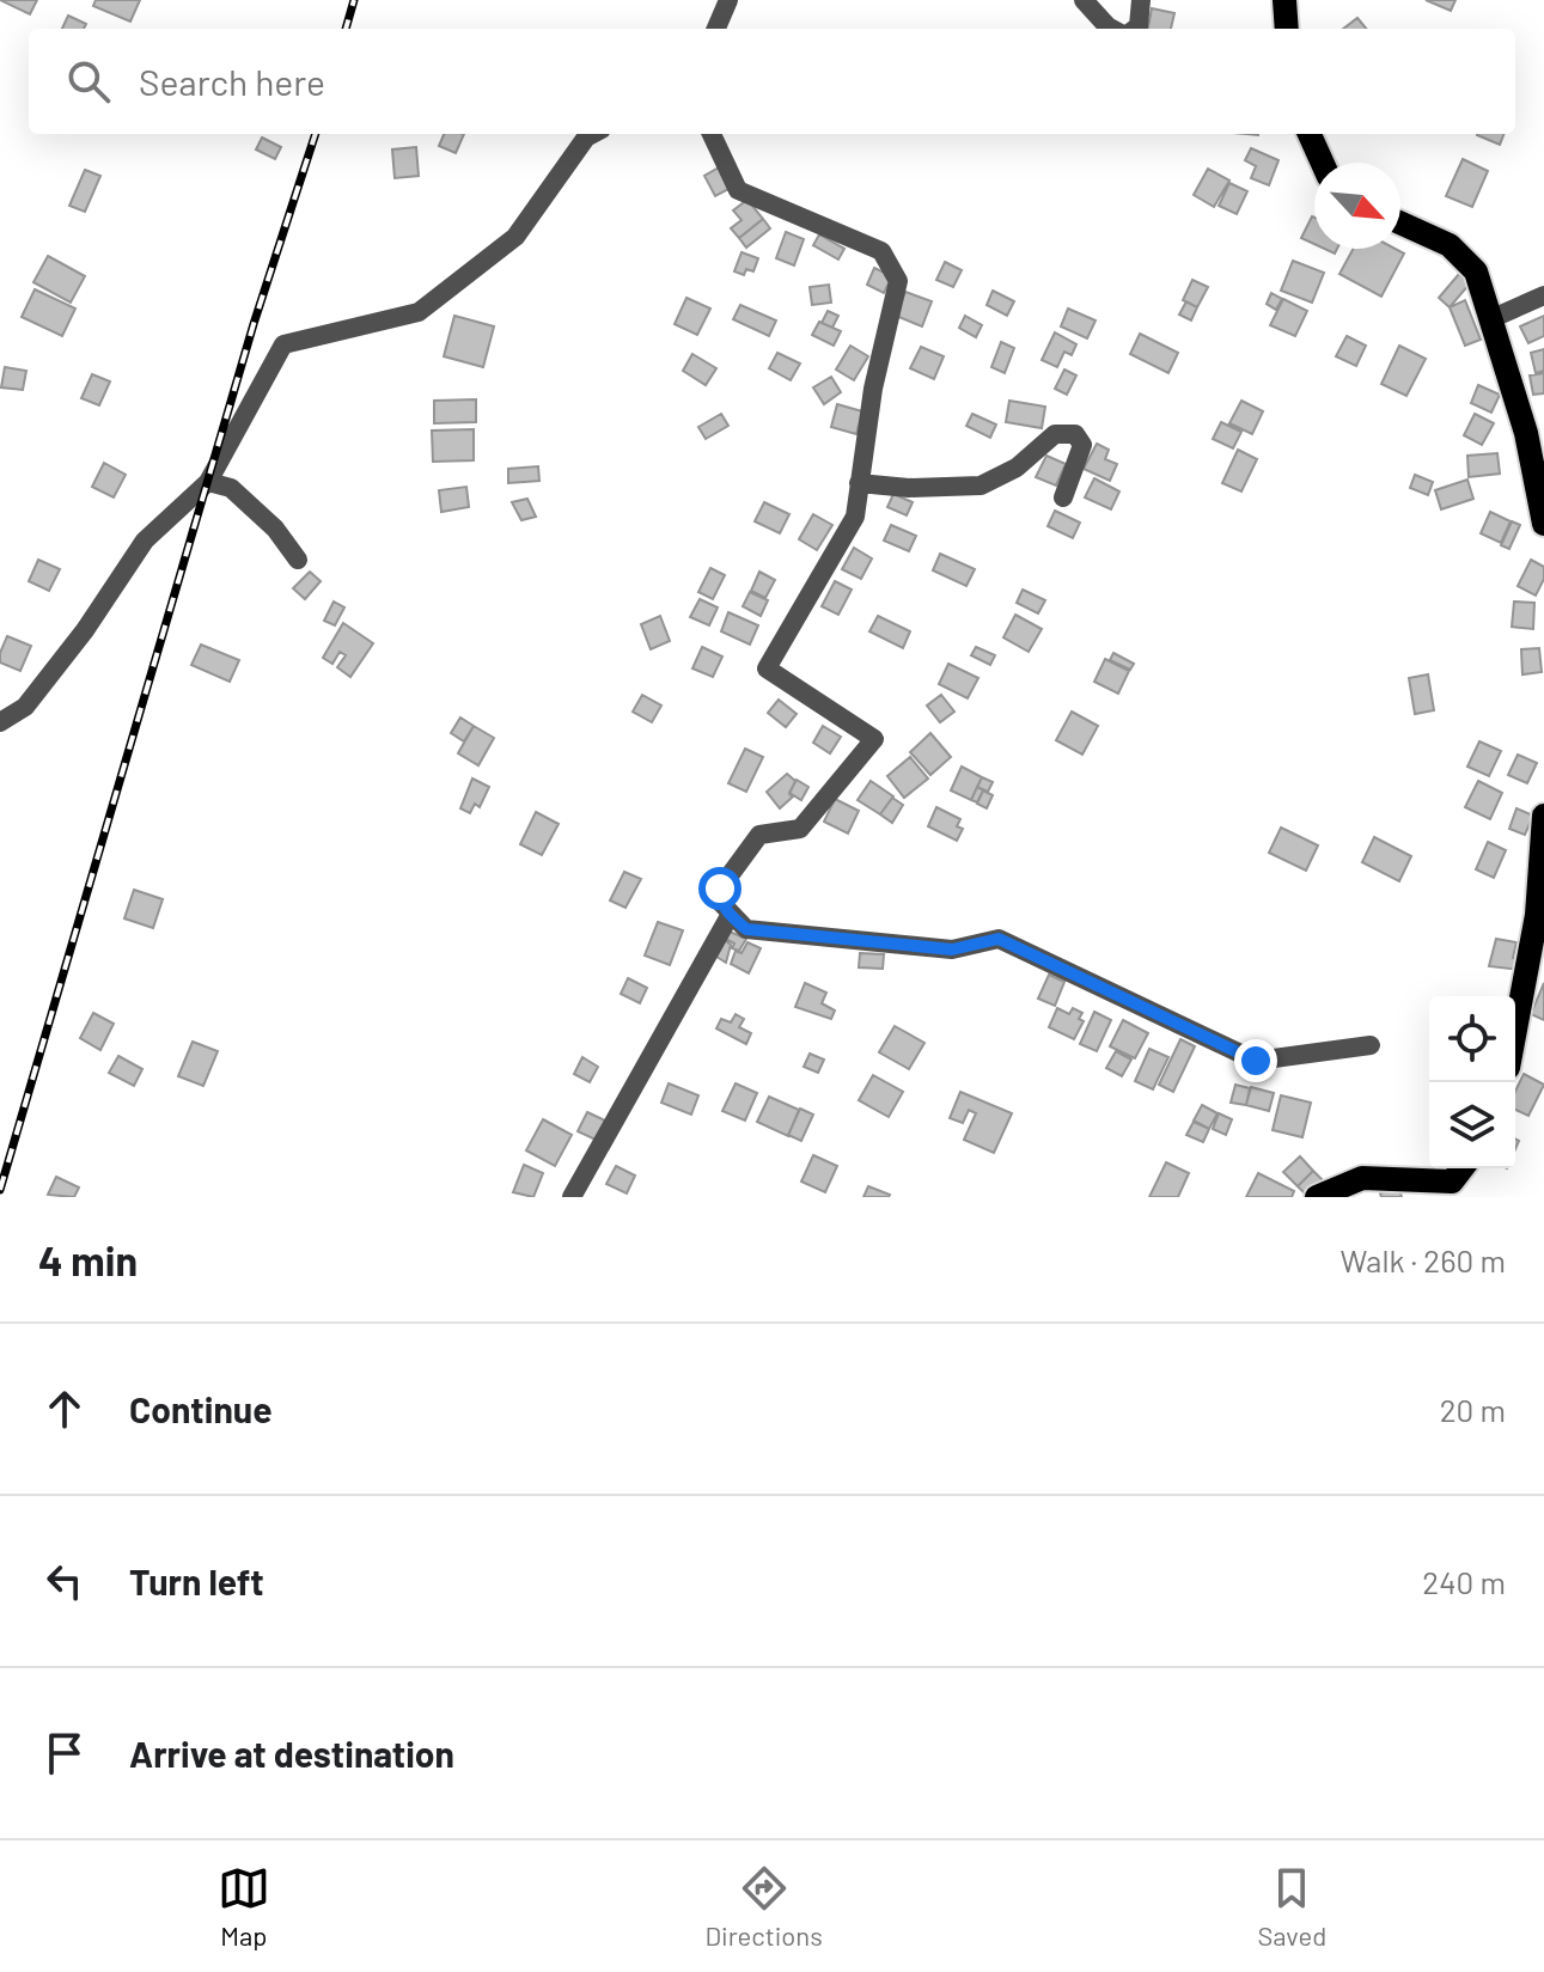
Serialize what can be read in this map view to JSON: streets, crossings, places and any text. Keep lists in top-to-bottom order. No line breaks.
{"north":"bottom right","page":{"search":"Search here","heading":["4 min","Walk · 260 m"],"list":[["Continue","20 m"],["Turn left","240 m"],"Arrive at destination"],"nav":["Map","Directions","Saved"]}}
